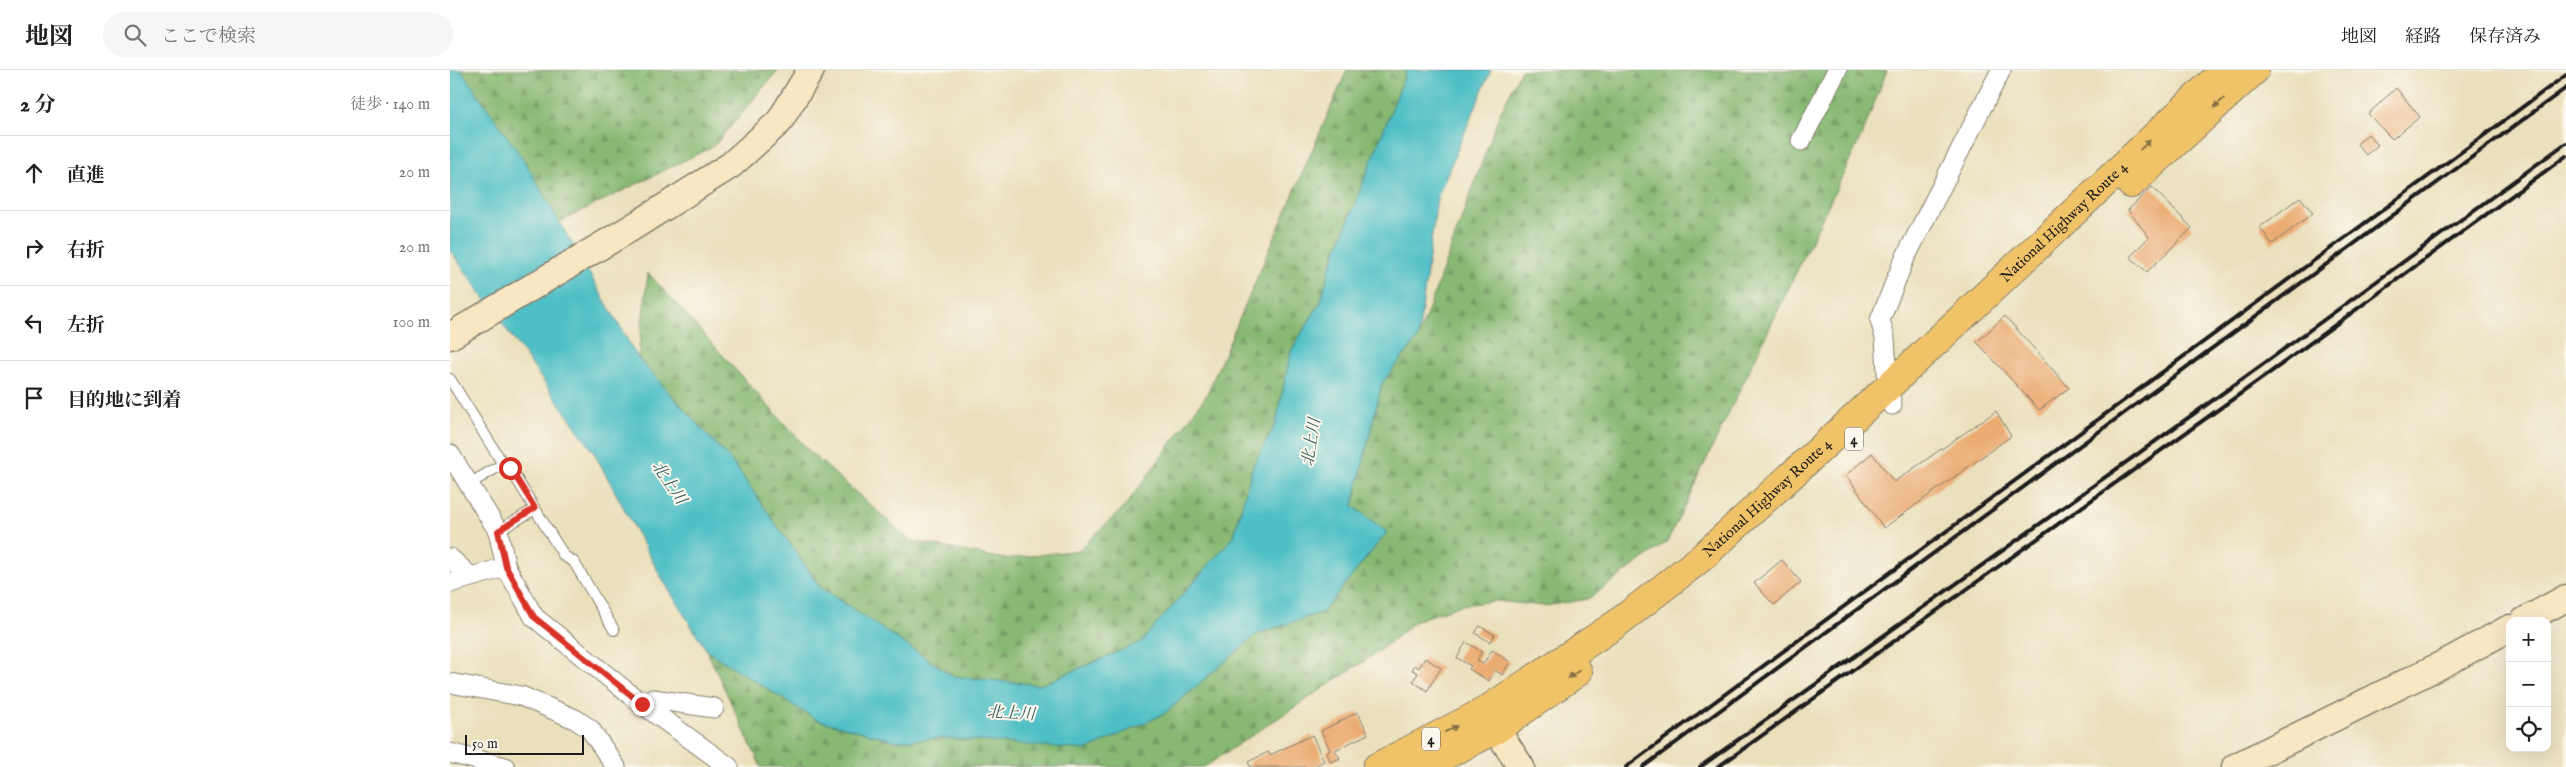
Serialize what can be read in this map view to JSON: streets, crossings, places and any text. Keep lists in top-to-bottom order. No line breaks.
{"streets":{"highway":["National Highway Route 4","4"]},"water":["北上川"],"scale_bar":"50 m","page":{"header":"地図","search":"ここで検索","nav":["地図","経路","保存済み"],"heading":["2 分","徒歩 · 140 m"],"list":[["直進","20 m"],["右折","20 m"],["左折","100 m"],"目的地に到着"],"map_buttons":["+","−"],"scale":"50 m"}}
